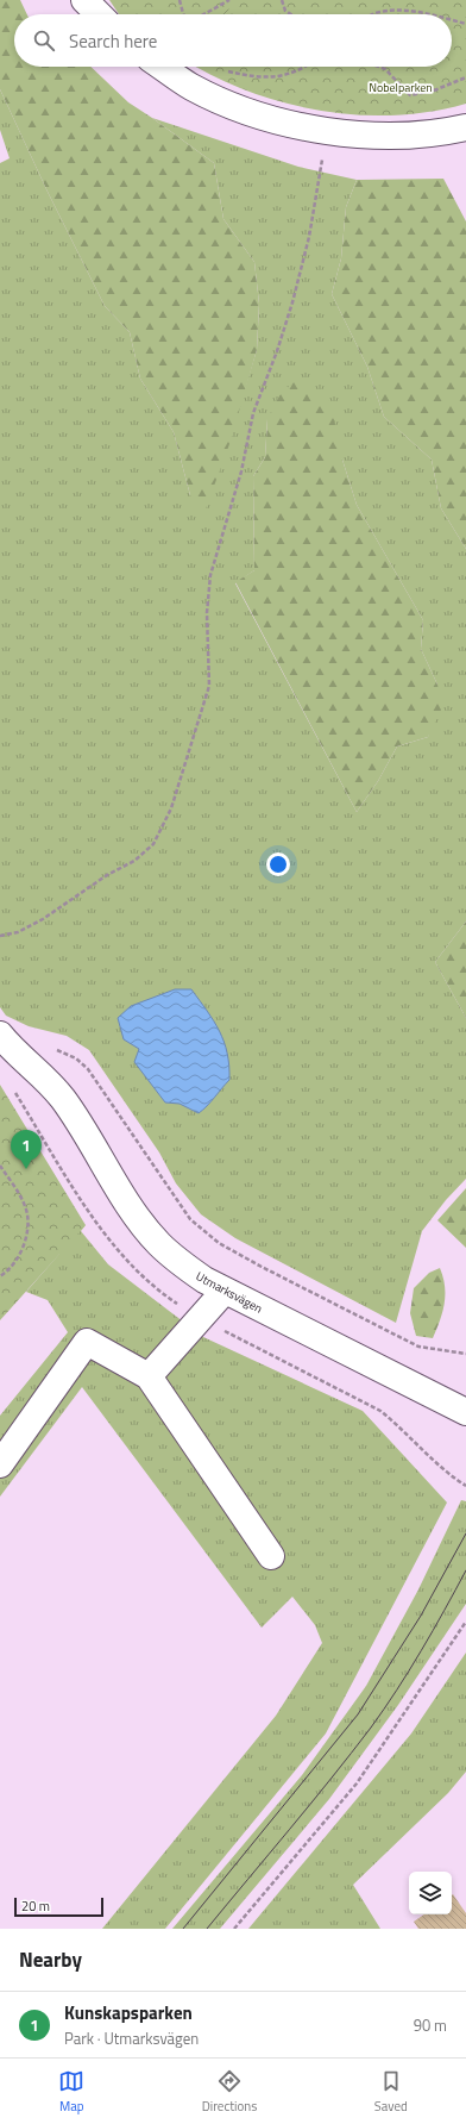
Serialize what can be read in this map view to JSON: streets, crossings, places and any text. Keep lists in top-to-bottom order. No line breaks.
{"streets":{"street":["Utmarksvägen"]},"parks":["Nobelparken"],"scale_bar":"20 m","page":{"search":"Search here","pins":"1","scale":"20 m","heading":"Nearby","list":[{"mark":"1","name":"Kunskapsparken","note":"Park · Utmarksvägen","value":"90 m"}],"nav":["Map","Directions","Saved"]}}
